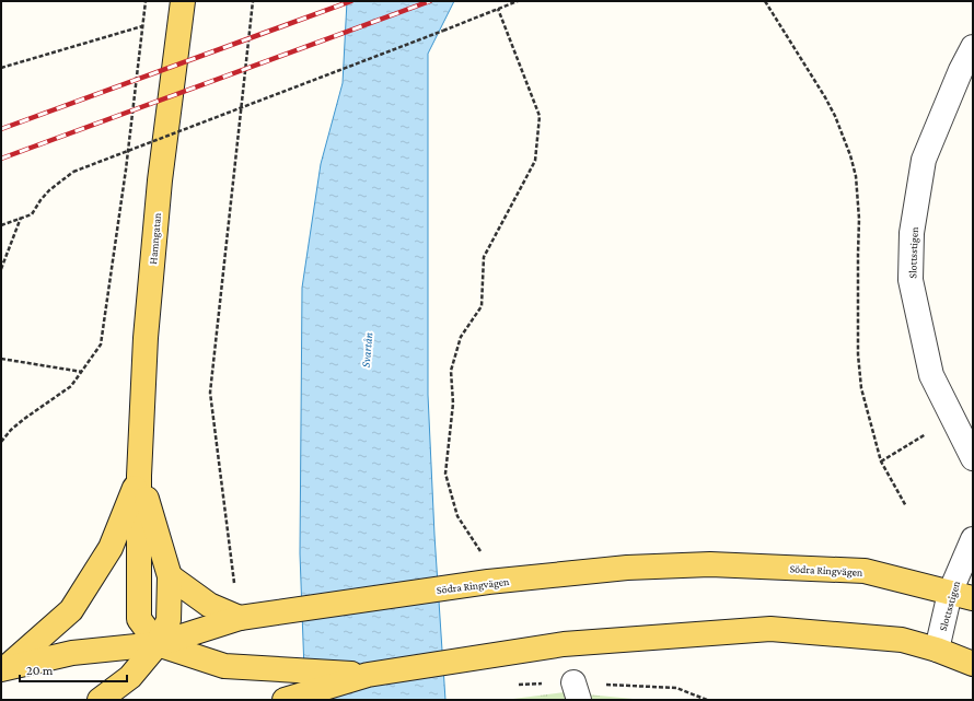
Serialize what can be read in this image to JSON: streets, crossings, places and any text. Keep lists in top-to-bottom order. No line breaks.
{"streets":{"main road":["Hamngatan","Södra Ringvägen"],"street":["Slottsstigen"]},"crossings":[["Hamngatan","Södra Ringvägen"],["Slottsstigen","Södra Ringvägen"]],"water":["Svartån"],"scale_bar":"20 m"}
